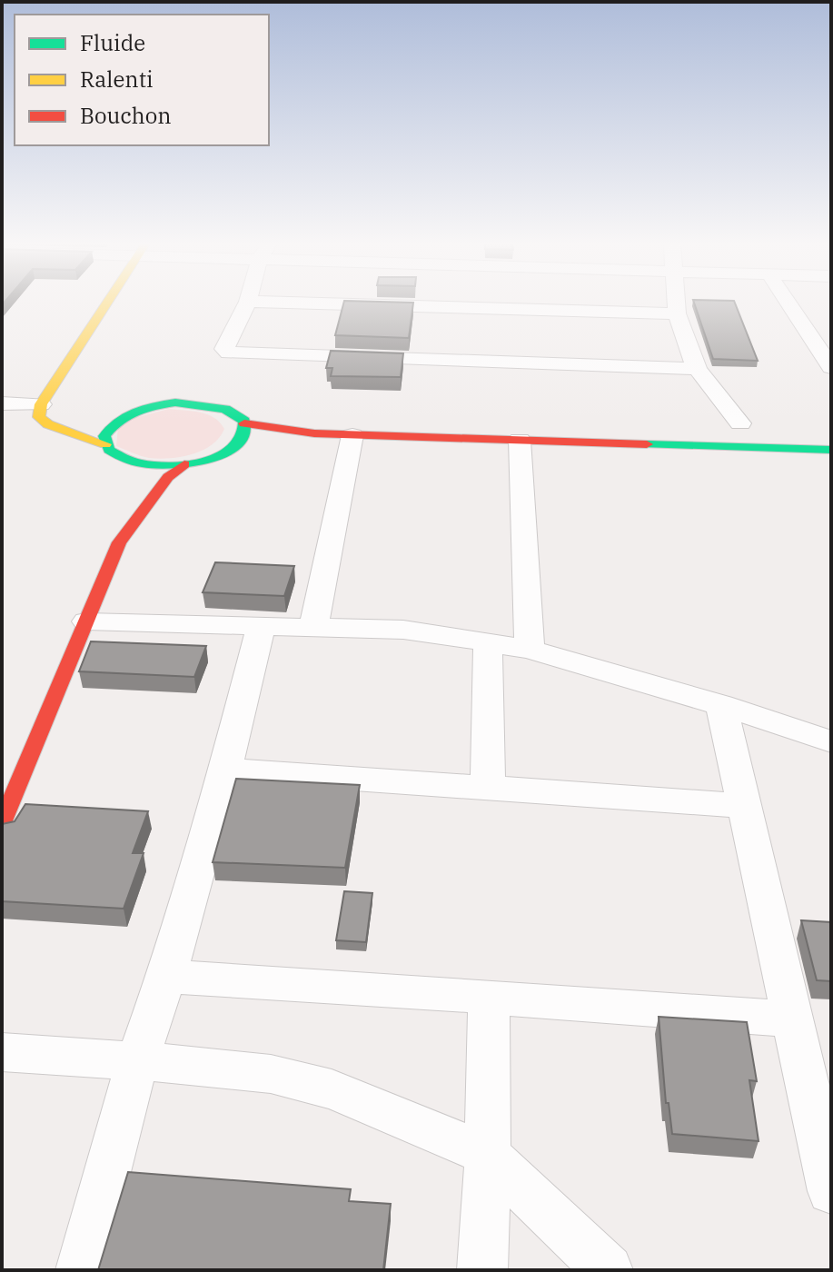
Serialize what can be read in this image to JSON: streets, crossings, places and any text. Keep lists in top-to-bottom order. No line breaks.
{"legend":["Fluide","Ralenti","Bouchon"]}
